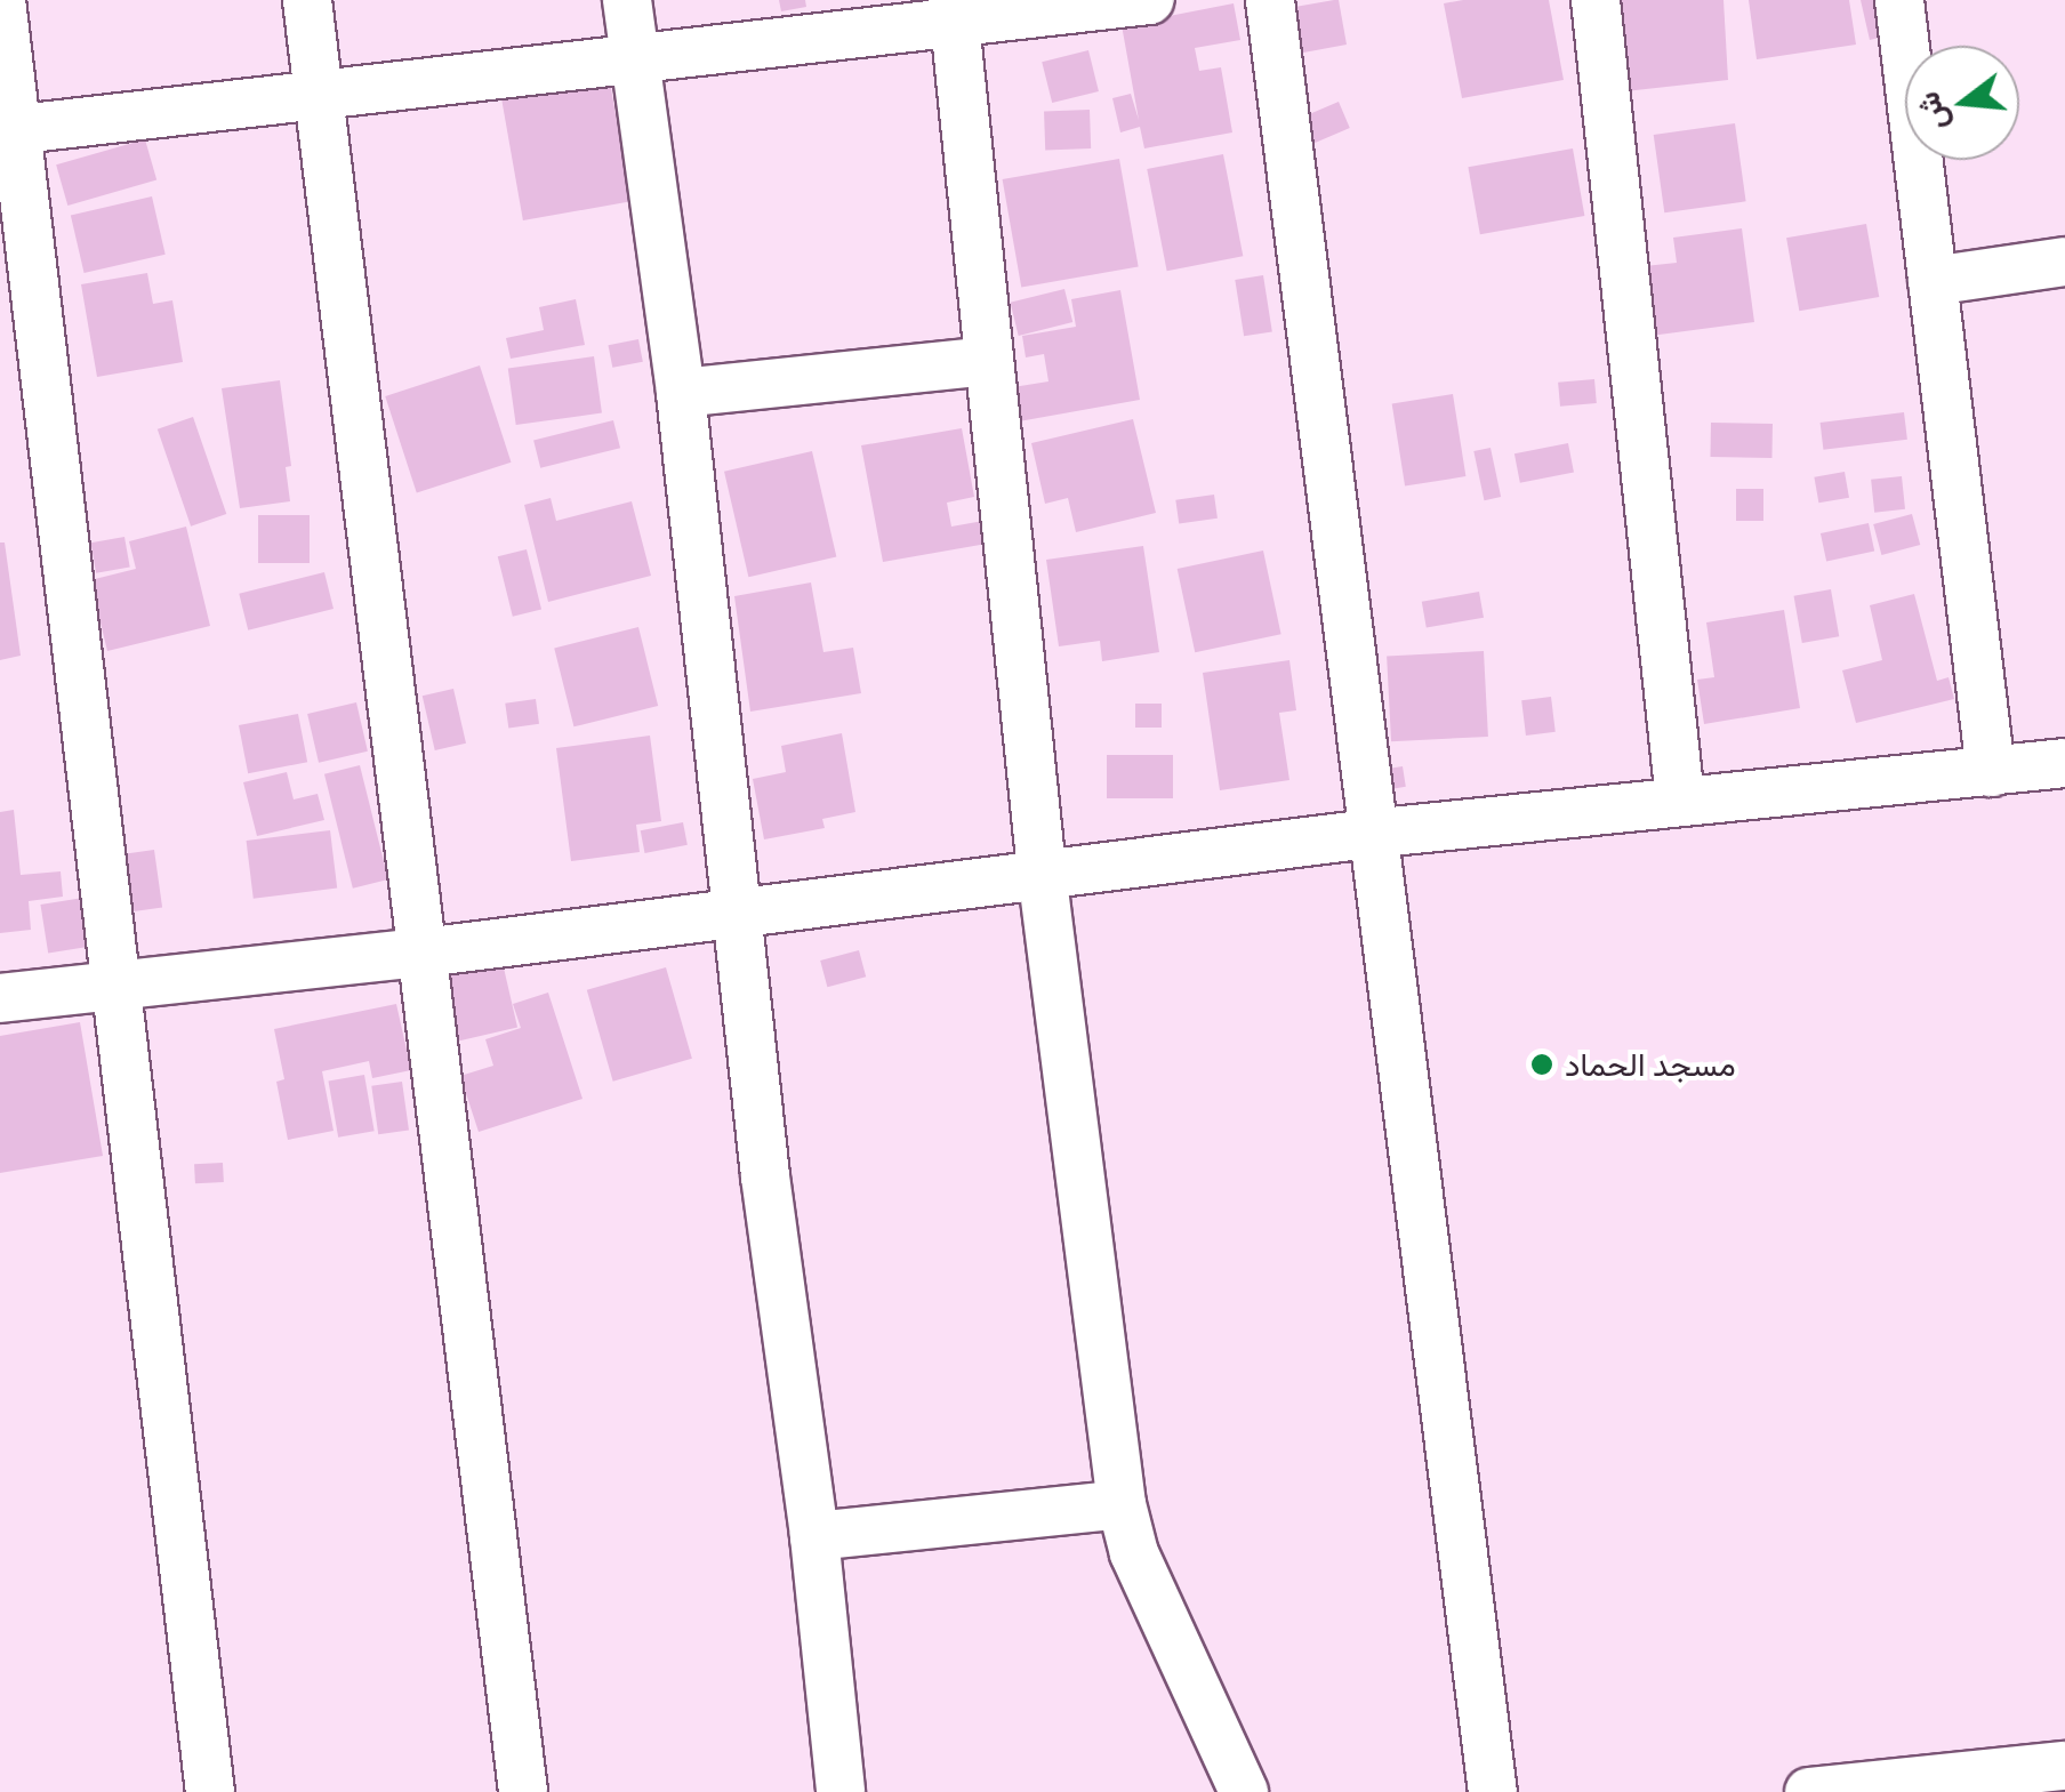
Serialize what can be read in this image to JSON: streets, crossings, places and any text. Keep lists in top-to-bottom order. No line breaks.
{"places":["مسجد الحماد"],"north":"left"}
